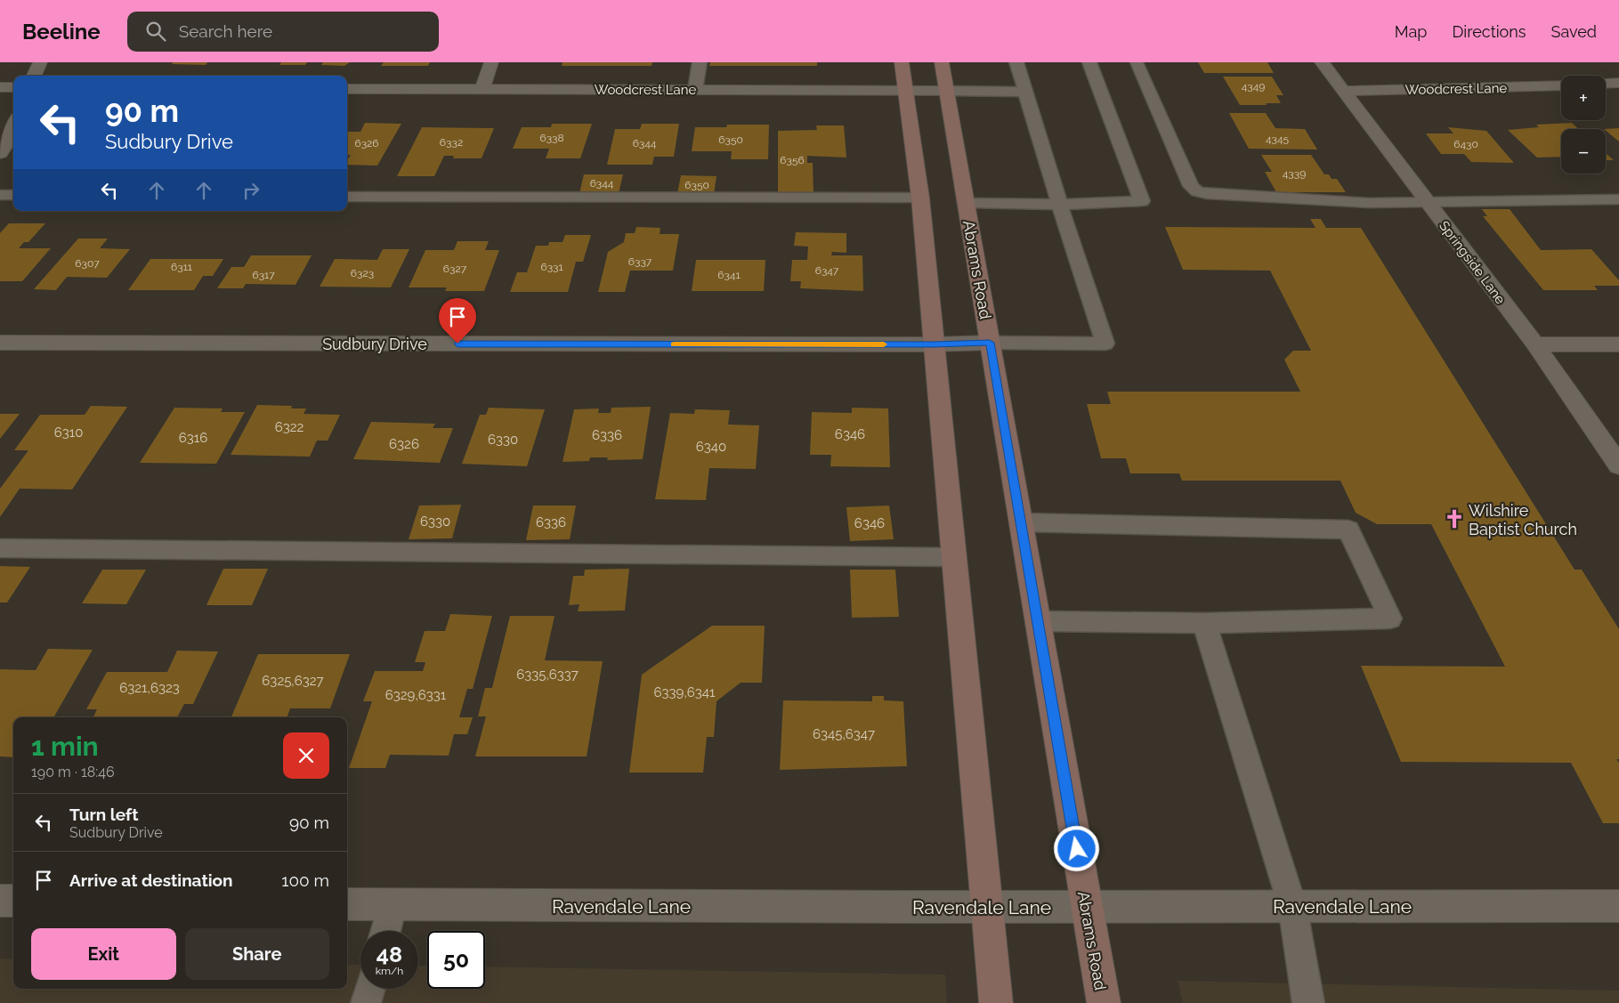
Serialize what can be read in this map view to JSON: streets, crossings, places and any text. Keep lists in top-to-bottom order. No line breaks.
{"streets":{"main road":["Abrams Road"],"street":["Woodcrest Lane","Springside Lane","Sudbury Drive","Ravendale Lane"]},"crossings":[["Woodcrest Lane","Springside Lane"],["Woodcrest Lane","Abrams Road"],["Abrams Road","Sudbury Drive"],["Abrams Road","Ravendale Lane"]],"places":{"church":["Wilshire Baptist Church"]},"house_numbers":["4349","6338","4345","6350","6332","6326","6344","6430","6356","4339","6344","6350","6337","6307","6311","6331","6327","6347","6323","6317","6341","6322","6310","6346","6336","6316","6330","6326","6340","6330","6336","6346","6335,6337","6325,6327","6321,6323","6339,6341","6329,6331","6345,6347"],"page":{"header":"Beeline","search":"Search here","nav":["Map","Directions","Saved"],"map_buttons":["+","−"],"turn":["90 m","Sudbury Drive"],"heading":["1 min","190 m · 18:46"],"list":[{"name":"Turn left","note":"Sudbury Drive","value":"90 m"},{"name":"Arrive at destination","value":"100 m"}],"buttons":["Exit","Share"],"speed":"48 km/h","limit":"50"}}
